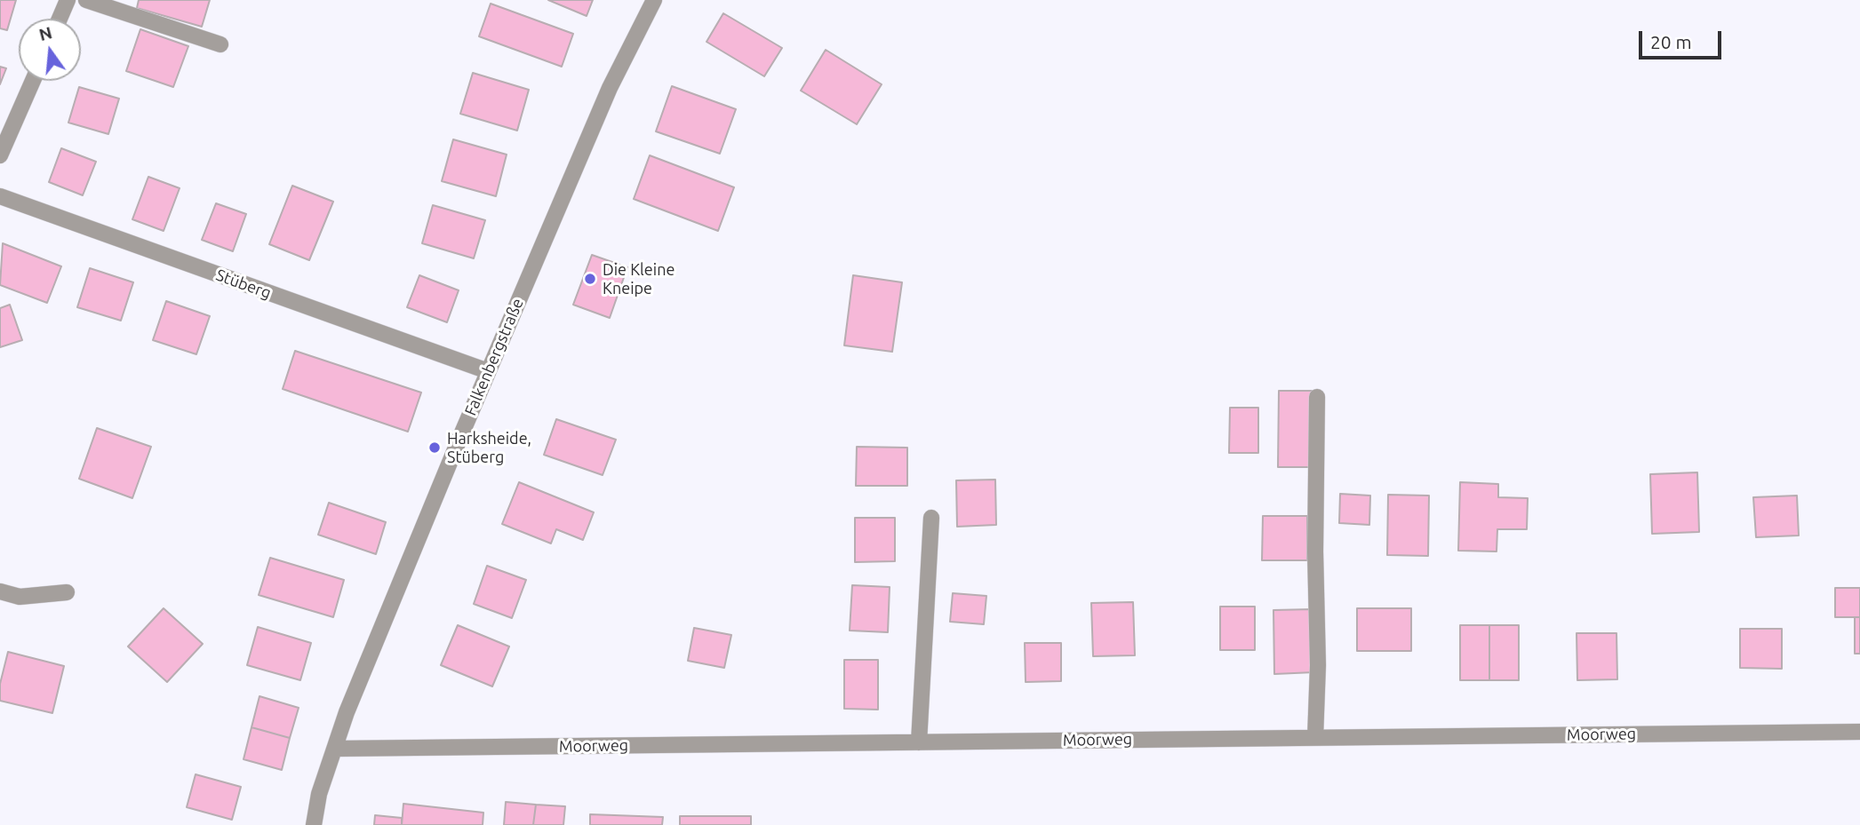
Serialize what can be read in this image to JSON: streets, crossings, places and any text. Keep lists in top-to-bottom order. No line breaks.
{"streets":{"street":["Stüberg","Falkenbergstraße","Moorweg"]},"crossings":[["Stüberg","Falkenbergstraße"],["Falkenbergstraße","Moorweg"]],"places":["Die Kleine Kneipe","Harksheide, Stüberg"],"scale_bar":"20 m","north":"top"}
